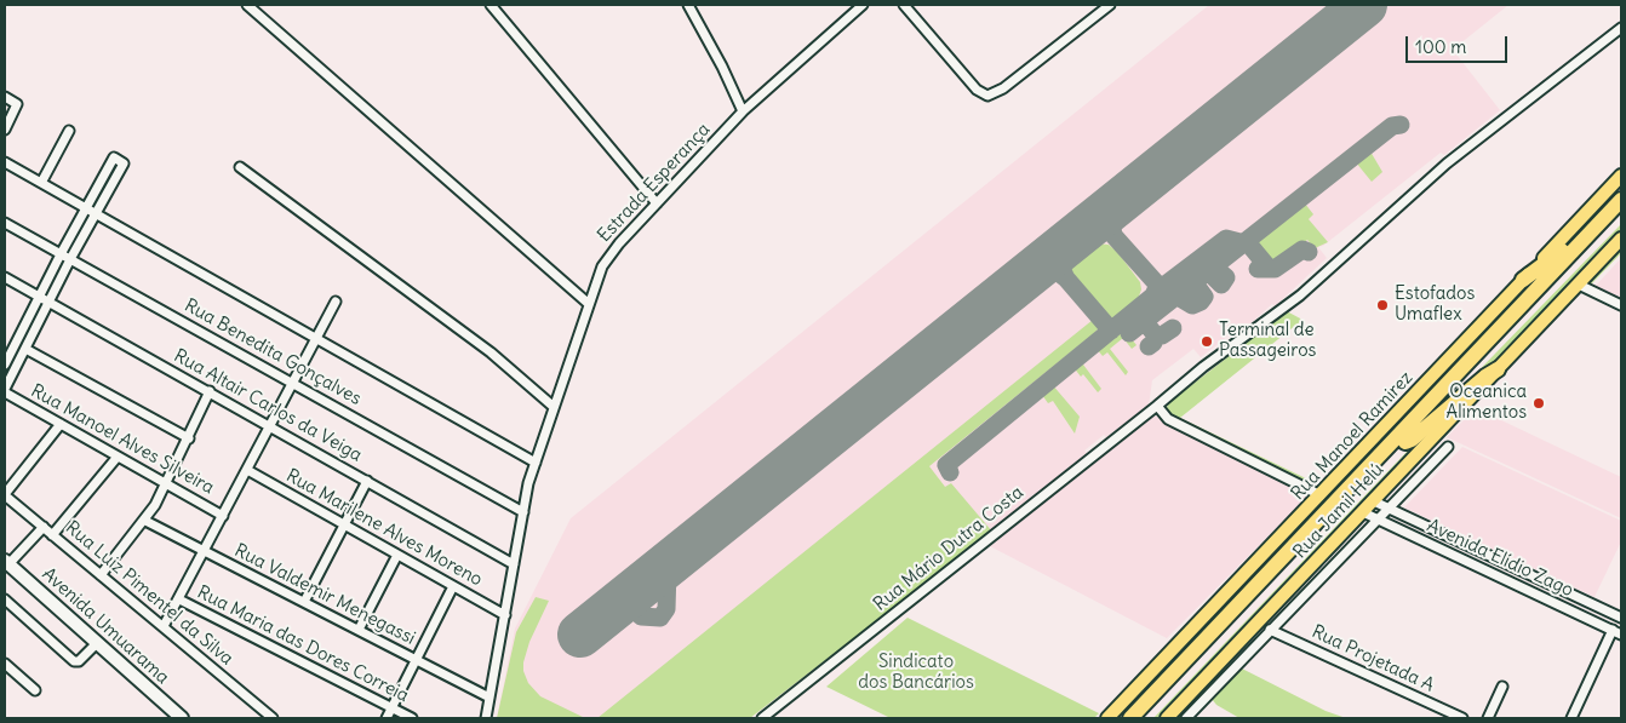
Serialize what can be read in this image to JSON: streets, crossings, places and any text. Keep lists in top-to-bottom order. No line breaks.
{"streets":{"main road":["Rua Manoel Ramirez","Rua Jamil Helú"],"street":["Estrada Esperança","Rua Benedita Gonçalves","Rua Altair Carlos da Veiga","Rua Manoel Alves Silveira","Rua Marilene Alves Moreno","Rua Mário Dutra Costa","Avenida Elídio Zago","Rua Luiz Pimentel da Silva","Rua Valdemir Menegassi","Avenida Umuarama","Rua Maria das Dores Correia","Rua Projetada A"]},"crossings":[["Estrada Esperança","Rua Benedita Gonçalves"],["Estrada Esperança","Rua Altair Carlos da Veiga"],["Estrada Esperança","Rua Marilene Alves Moreno"],["Estrada Esperança","Rua Valdemir Menegassi"],["Rua Jamil Helú","Avenida Elídio Zago"]],"parks":["Sindicato dos Bancários"],"places":["Estofados Umaflex","Terminal de Passageiros","Oceanica Alimentos"],"scale_bar":"100 m"}
